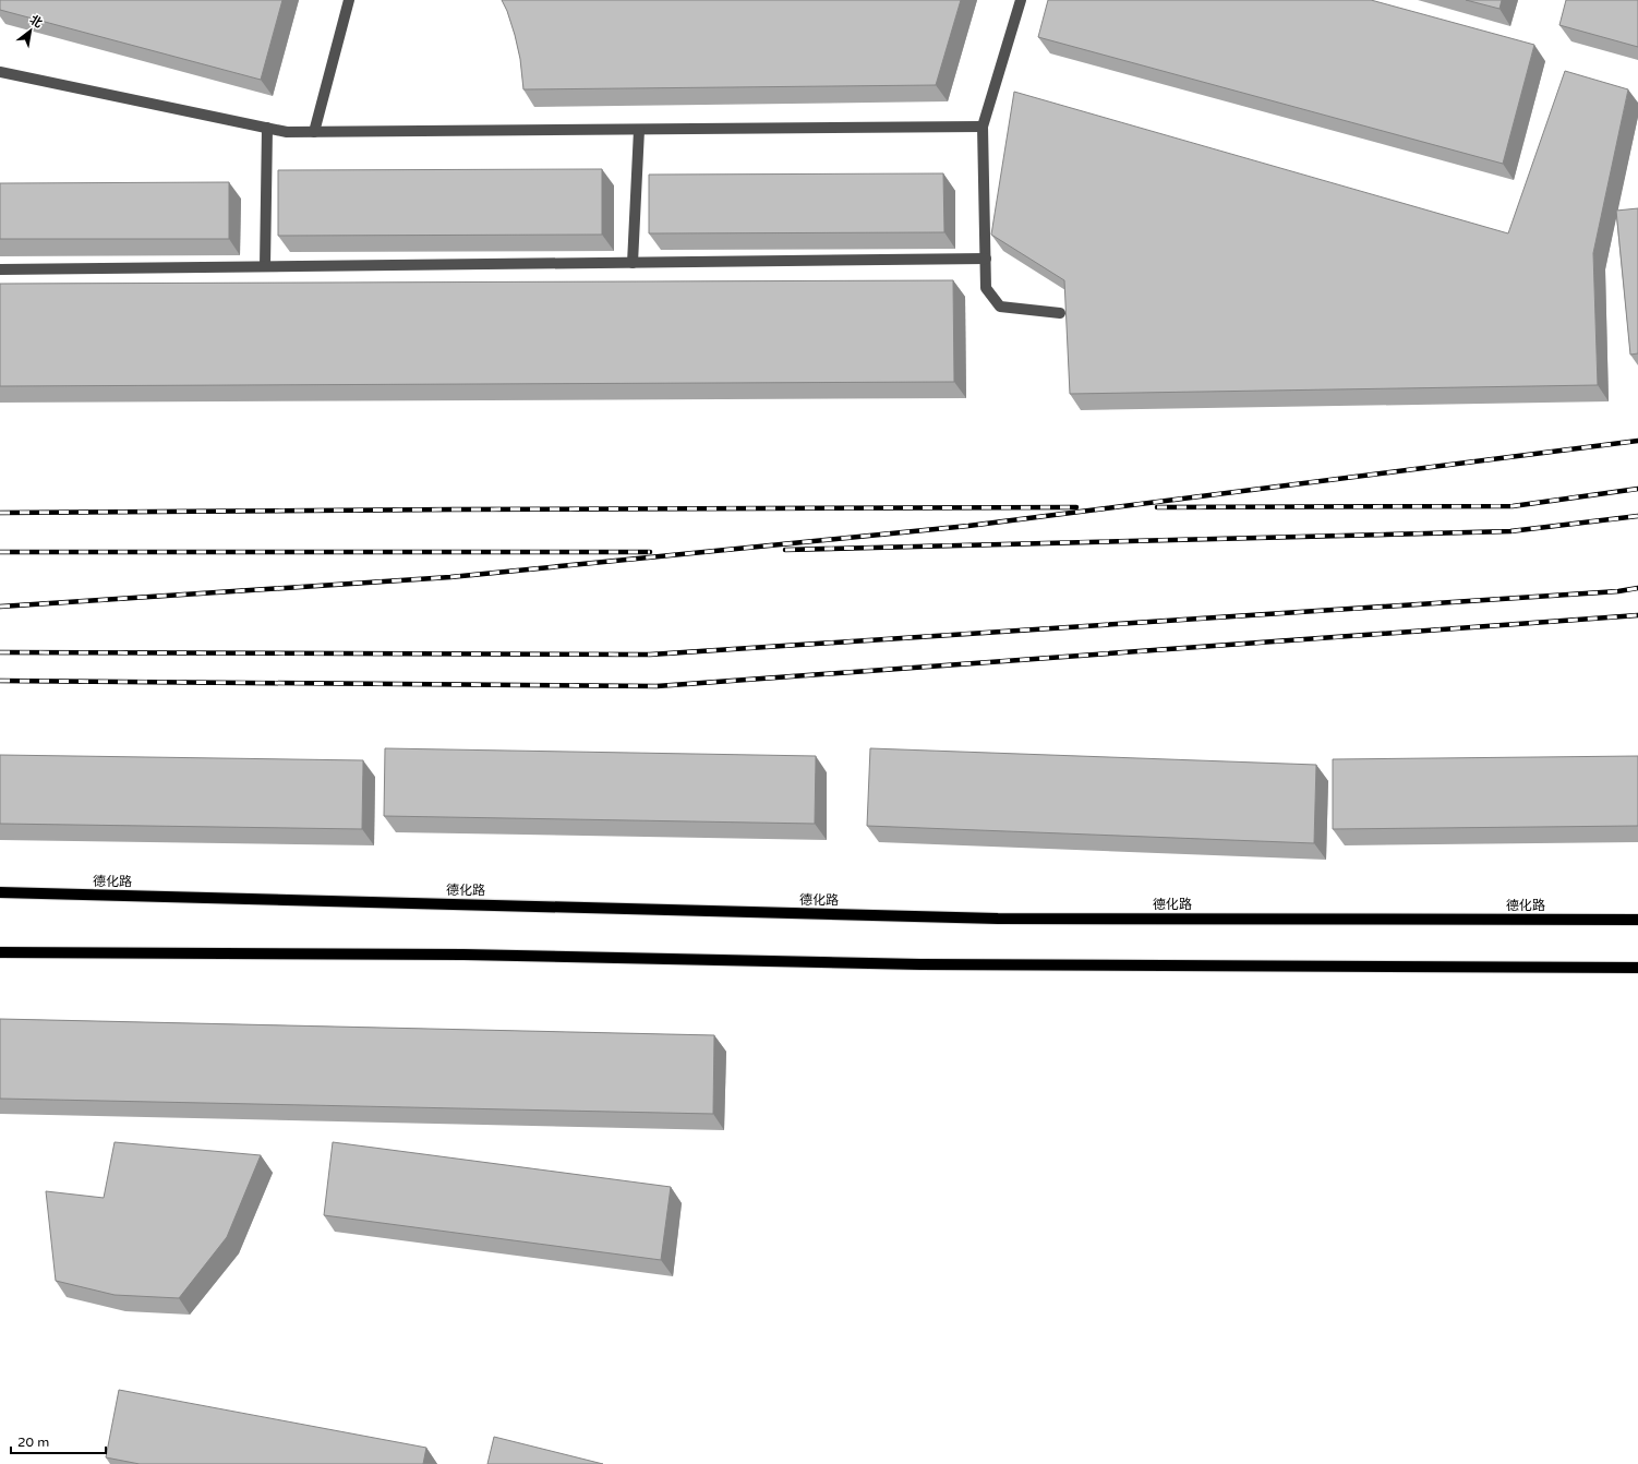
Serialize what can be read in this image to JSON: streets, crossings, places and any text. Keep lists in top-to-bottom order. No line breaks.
{"streets":{"main road":["德化路"]},"scale_bar":"20 m","north":"top right"}
